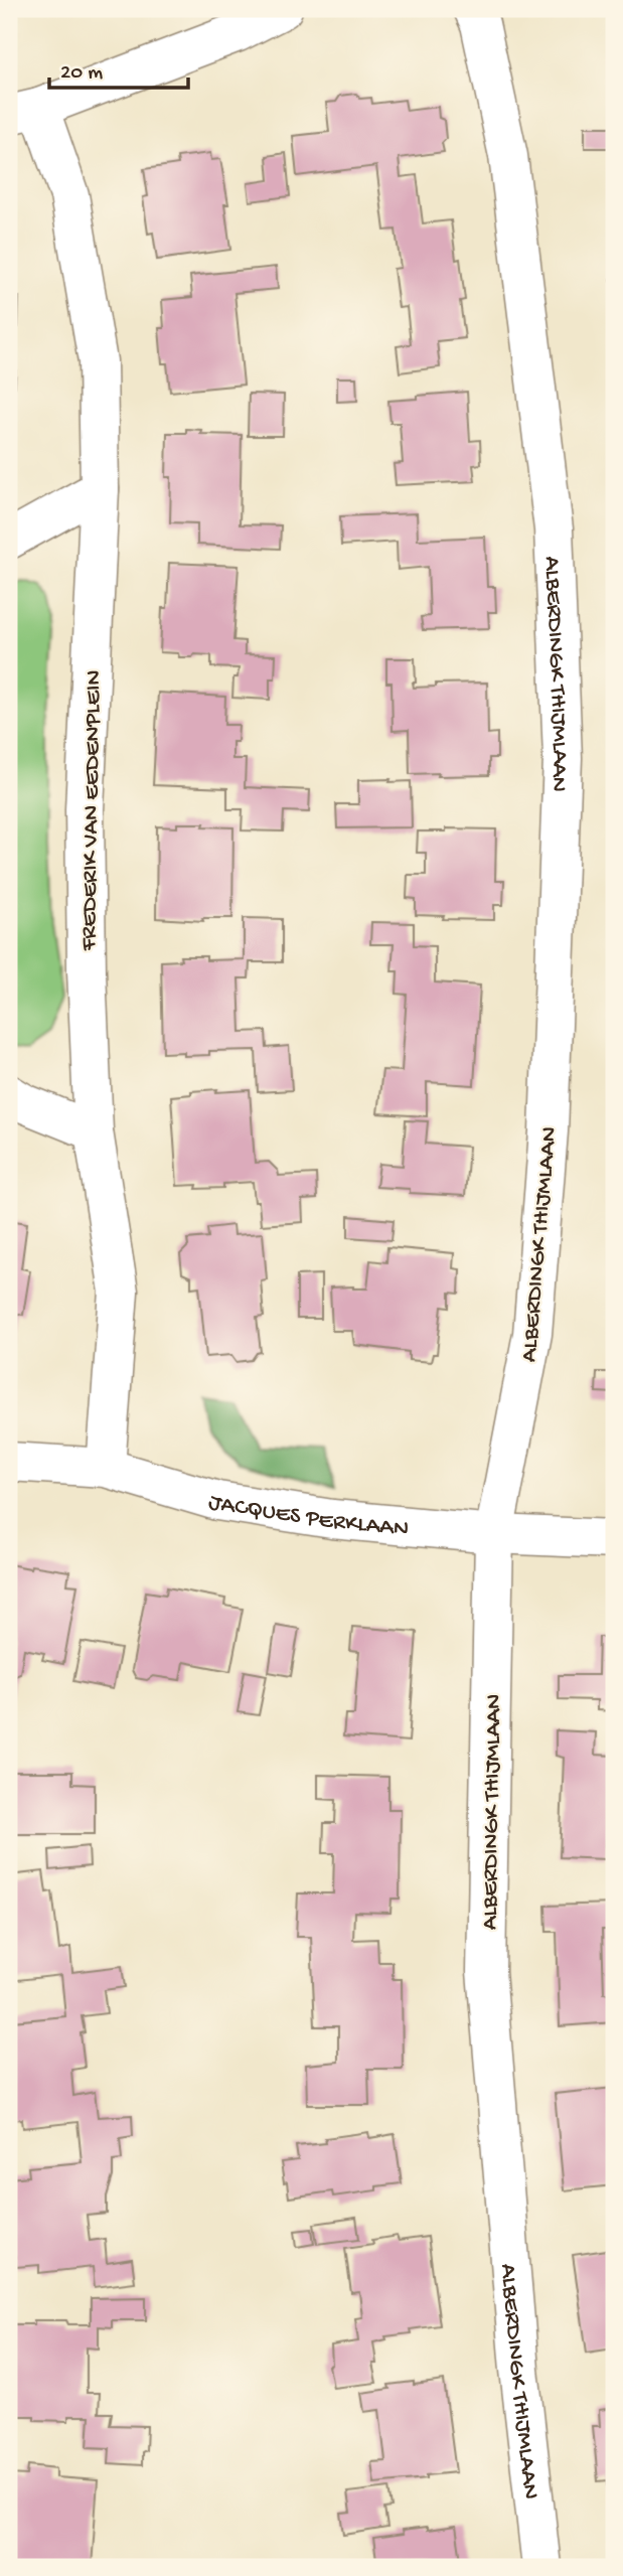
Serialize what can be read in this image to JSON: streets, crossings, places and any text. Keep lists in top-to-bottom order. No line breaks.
{"streets":{"street":["ALBERDINGK THIJMLAAN","FREDERIK VAN EEDENPLEIN","JACQUES PERKLAAN"]},"crossings":[["ALBERDINGK THIJMLAAN","JACQUES PERKLAAN"],["FREDERIK VAN EEDENPLEIN","JACQUES PERKLAAN"]],"scale_bar":"20 m"}
